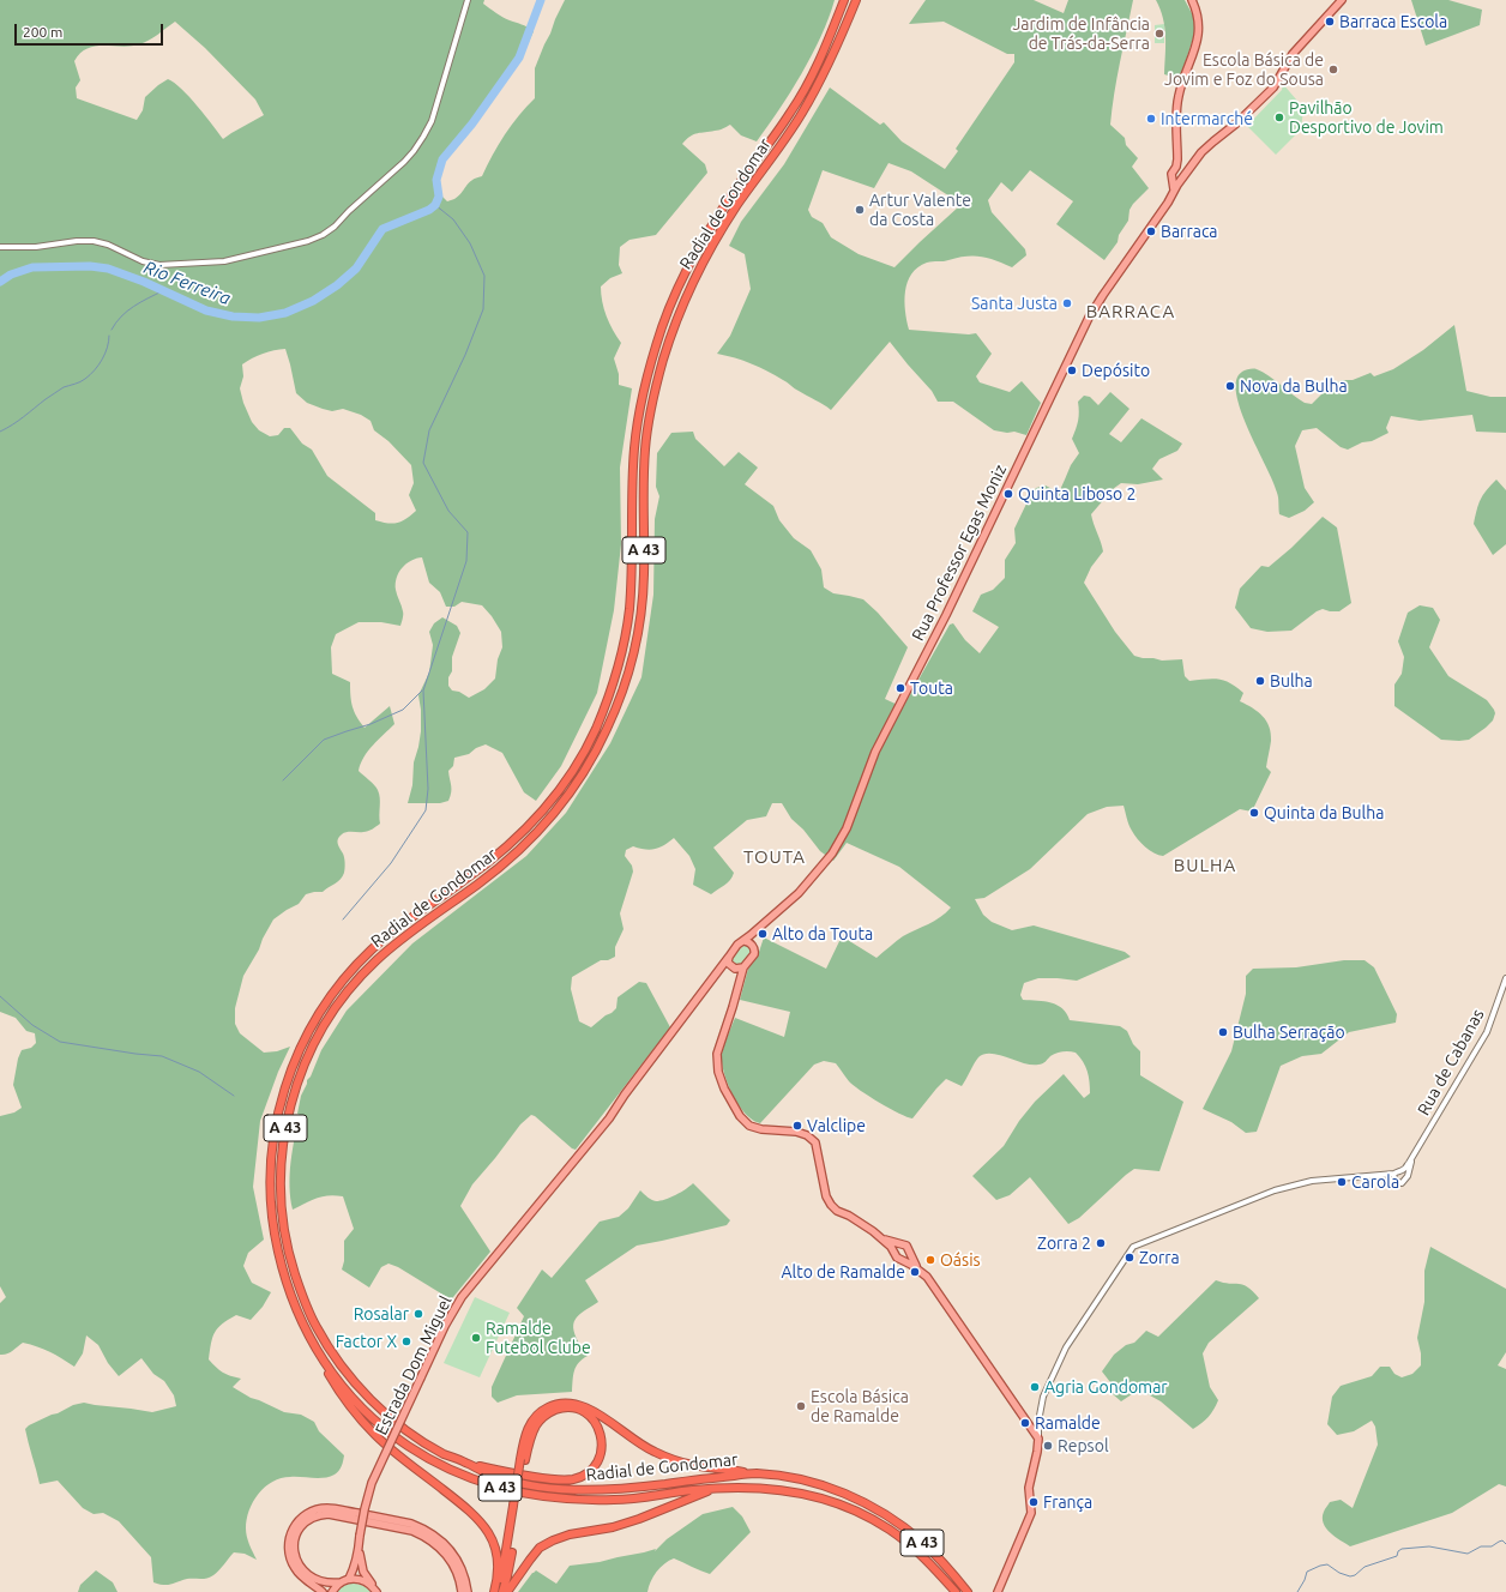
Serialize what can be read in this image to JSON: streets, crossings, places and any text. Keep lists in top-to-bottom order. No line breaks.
{"streets":{"highway":["Radial de Gondomar","A 43"],"main road":["Rua Professor Egas Moniz","Estrada Dom Miguel"],"street":["Rua de Cabanas"]},"crossings":[["Rua Professor Egas Moniz","Estrada Dom Miguel"]],"districts":["BARRACA","TOUTA","BULHA"],"water":["Rio Ferreira"],"places":["Barraca Escola","Jardim de Infância de Trás-da-Serra","Escola Básica de Jovim e Foz do Sousa","Pavilhão Desportivo de Jovim","Intermarché","Artur Valente da Costa","Barraca","Santa Justa","Depósito","Nova da Bulha","Quinta Liboso 2","Bulha","Touta","Quinta da Bulha","Alto da Touta","Bulha Serração","Valclipe","Carola","Zorra 2","Zorra","Oásis","Alto de Ramalde","Rosalar","Ramalde Futebol Clube","Factor X","Agria Gondomar","Escola Básica de Ramalde","Ramalde","Repsol","França"],"scale_bar":"200 m"}
